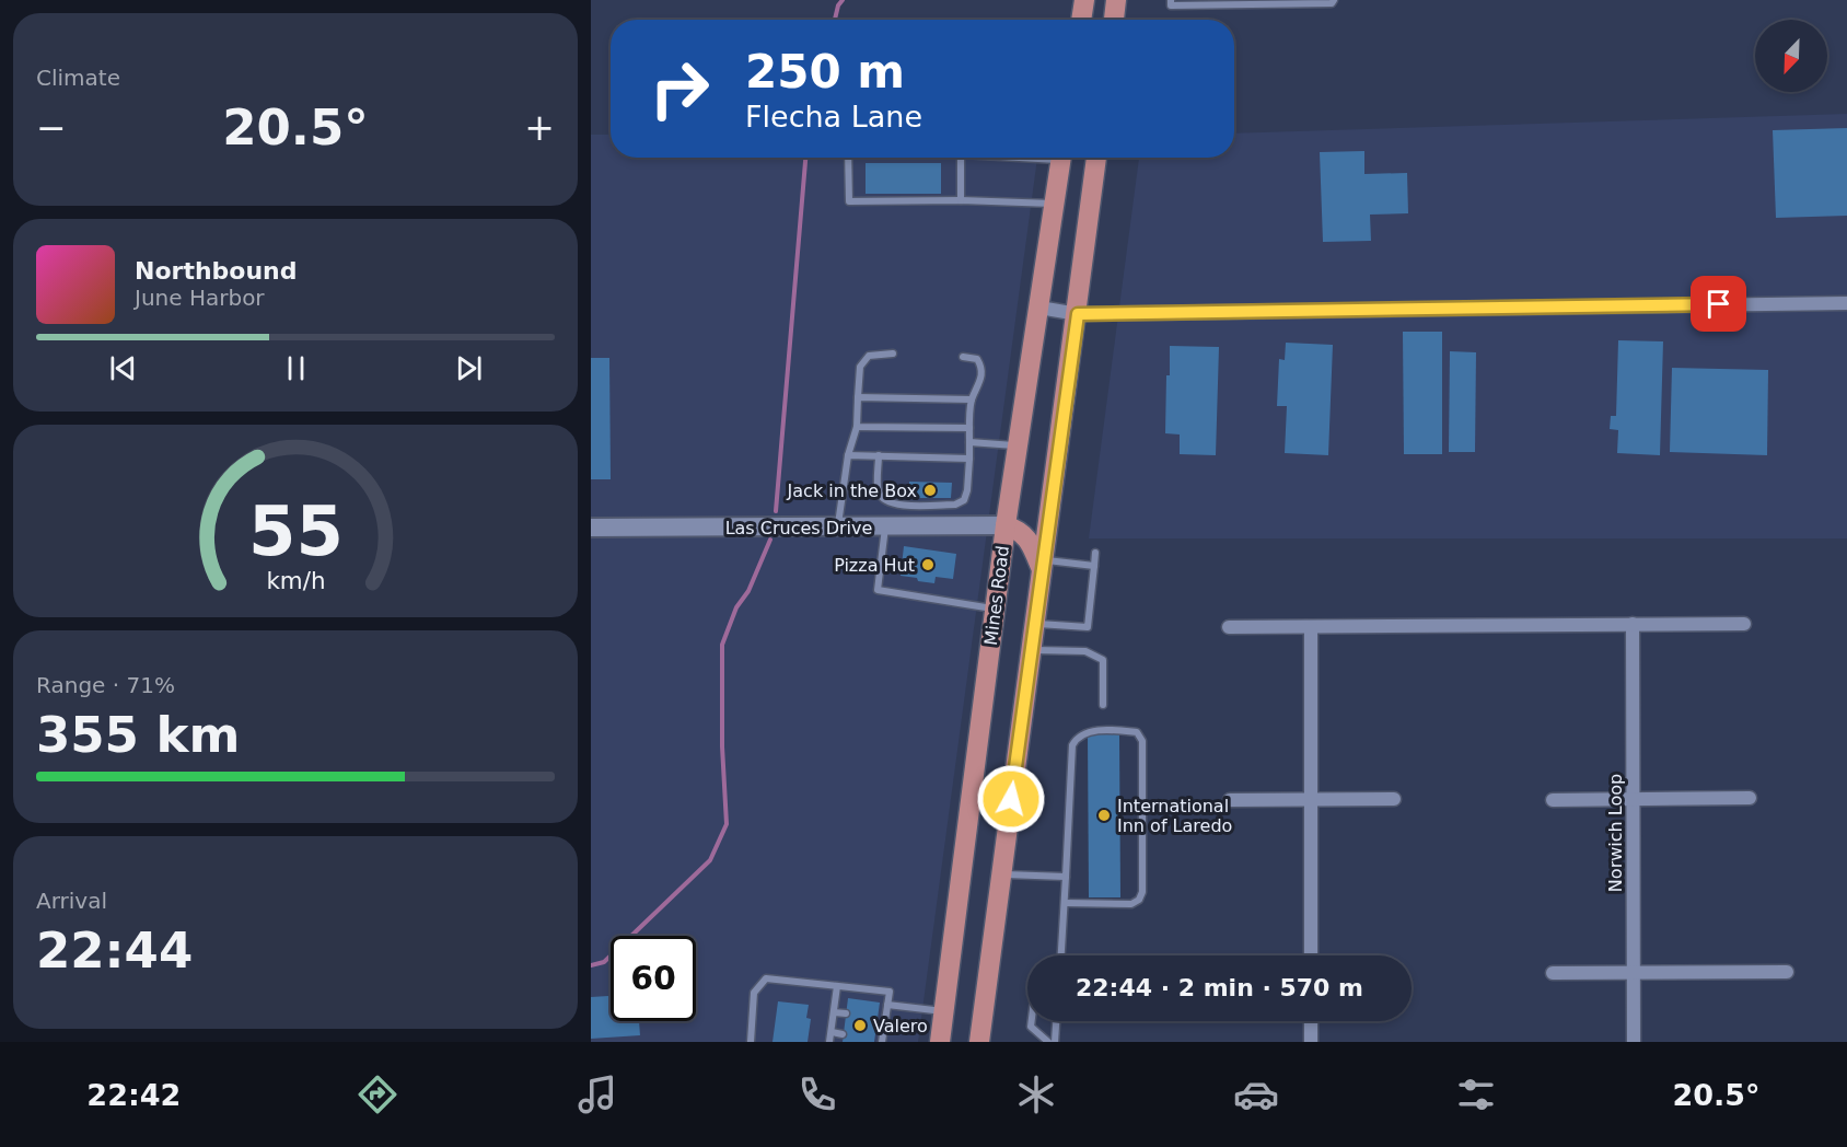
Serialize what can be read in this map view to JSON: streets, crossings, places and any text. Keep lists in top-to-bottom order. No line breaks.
{"streets":{"main road":["Mines Road"],"street":["Las Cruces Drive","Norwich Loop"]},"crossings":[["Las Cruces Drive","Mines Road"]],"places":["Jack in the Box","Pizza Hut","International Inn of Laredo","Valero"],"north":"bottom left","page":{"tile":["Climate",["Range · 71%","355 km"],["Arrival","22:44"]],"turn":["250 m","Flecha Lane"],"heat":["−","20.5°","+"],"song":["Northbound","June Harbor"],"limit":"60","trip":"22:44 · 2 min · 570 m","tabs":["22:42","20.5°"],"gauge":["55","km/h"]}}
